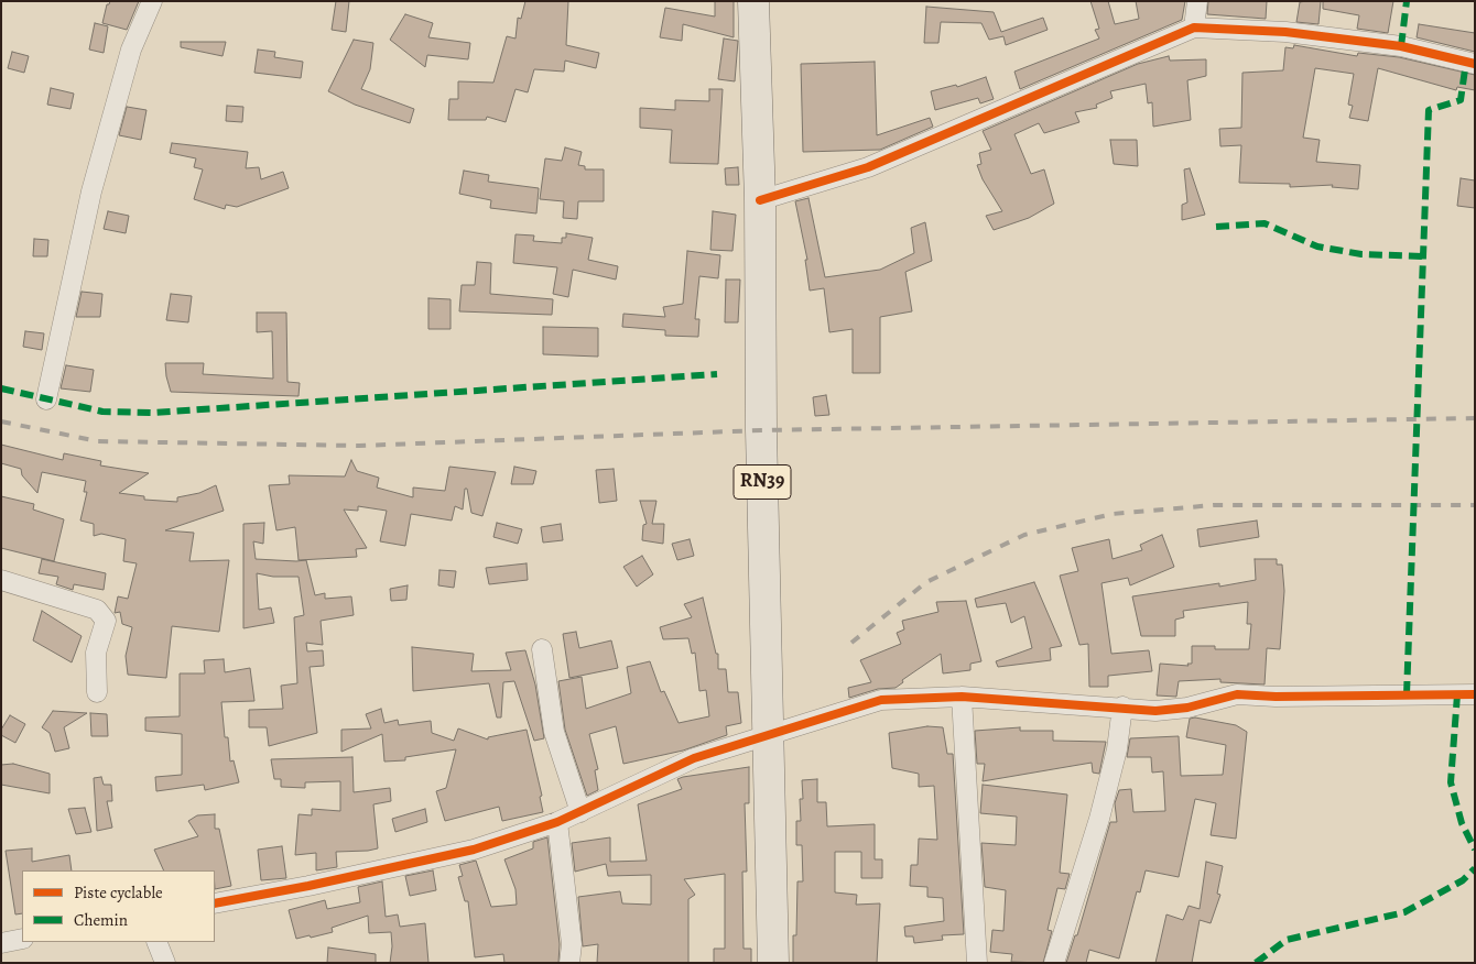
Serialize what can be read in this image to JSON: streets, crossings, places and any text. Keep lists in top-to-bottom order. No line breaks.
{"streets":{"highway":["RN39"]},"legend":["Piste cyclable","Chemin"]}
